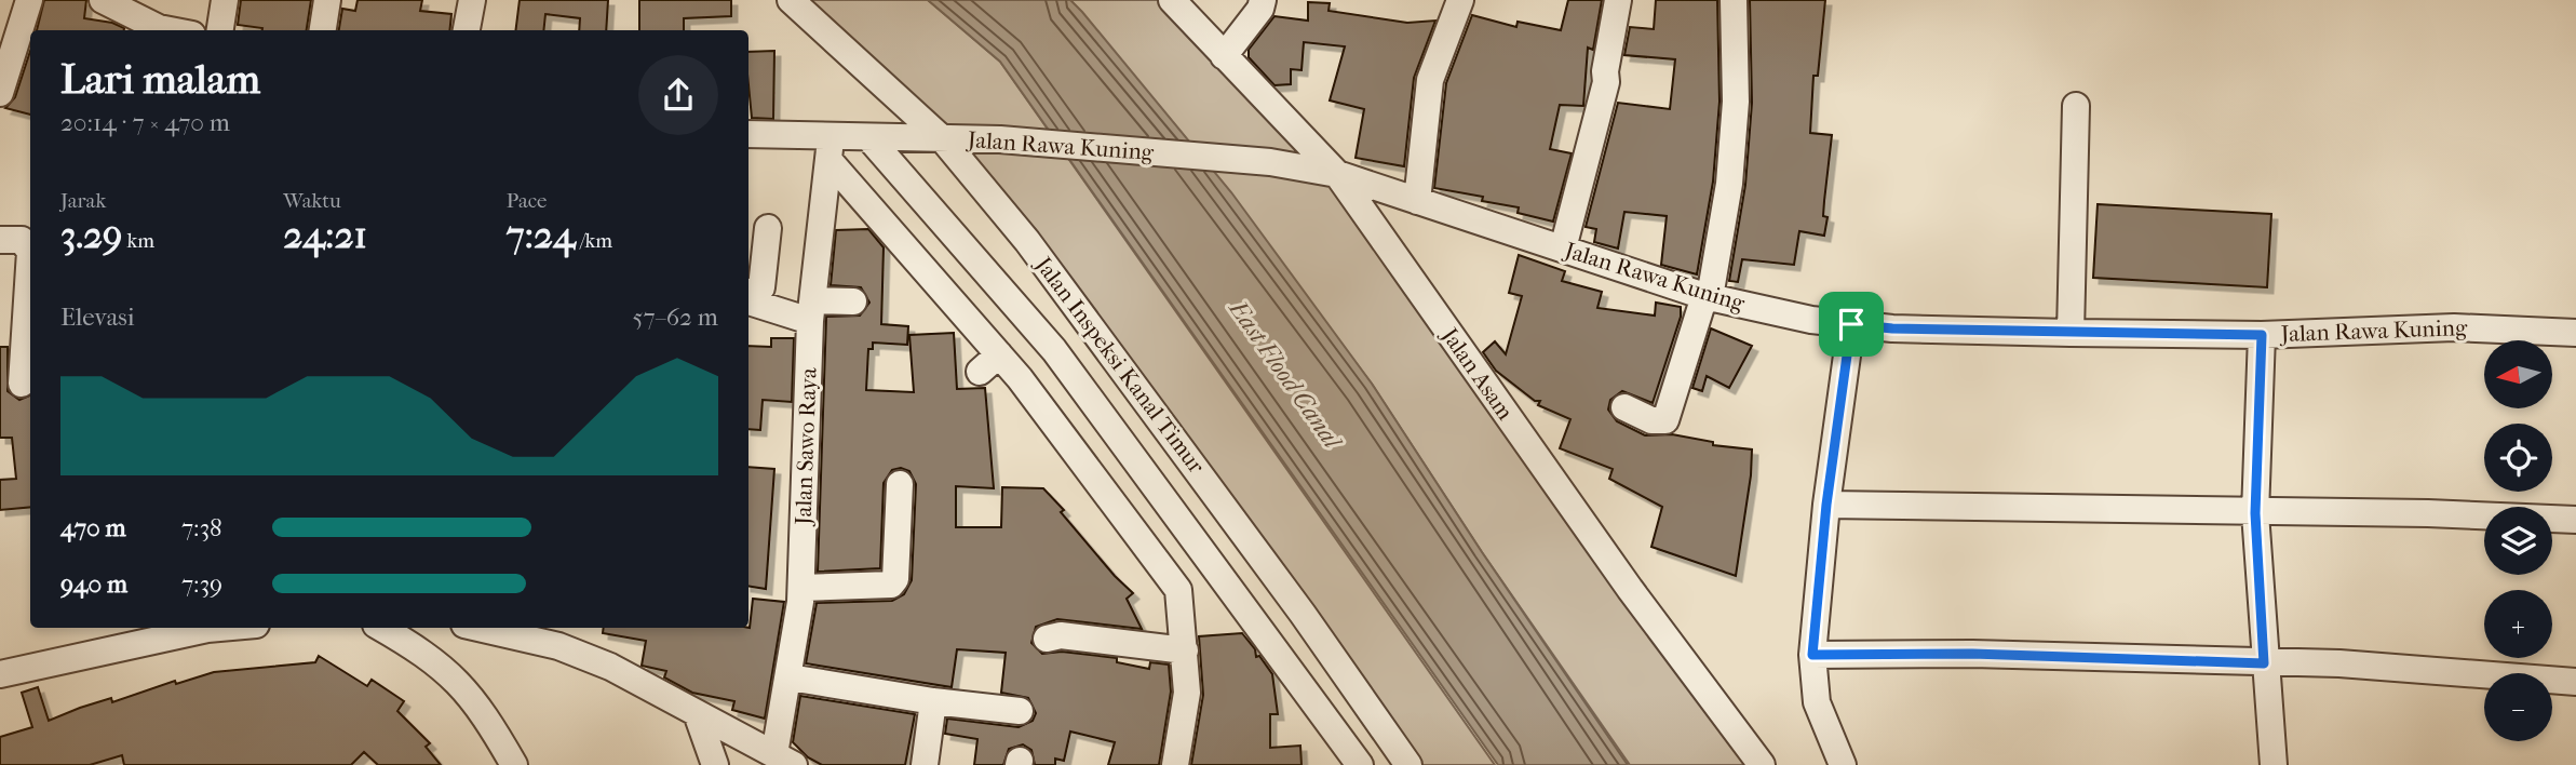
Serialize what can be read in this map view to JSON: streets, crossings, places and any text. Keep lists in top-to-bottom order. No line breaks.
{"streets":{"street":["Jalan Rawa Kuning","Jalan Inspeksi Kanal Timur","Jalan Asam","Jalan Sawo Raya"]},"crossings":[["Jalan Rawa Kuning","Jalan Inspeksi Kanal Timur"],["Jalan Rawa Kuning","Jalan Asam"],["Jalan Rawa Kuning","Jalan Sawo Raya"]],"water":["East Flood Canal"],"north":"left","page":{"heading":["Lari malam","20:14 · 7 × 470 m"],"stats":[["Jarak","3.29 km"],["Waktu","24:21"],["Pace","7:24 /km"]],"chart":["Elevasi","57–62 m"],"map_buttons":["+","−"],"list":[{"name":"470 m","note":"7:38"},{"name":"940 m","note":"7:39"}]}}
